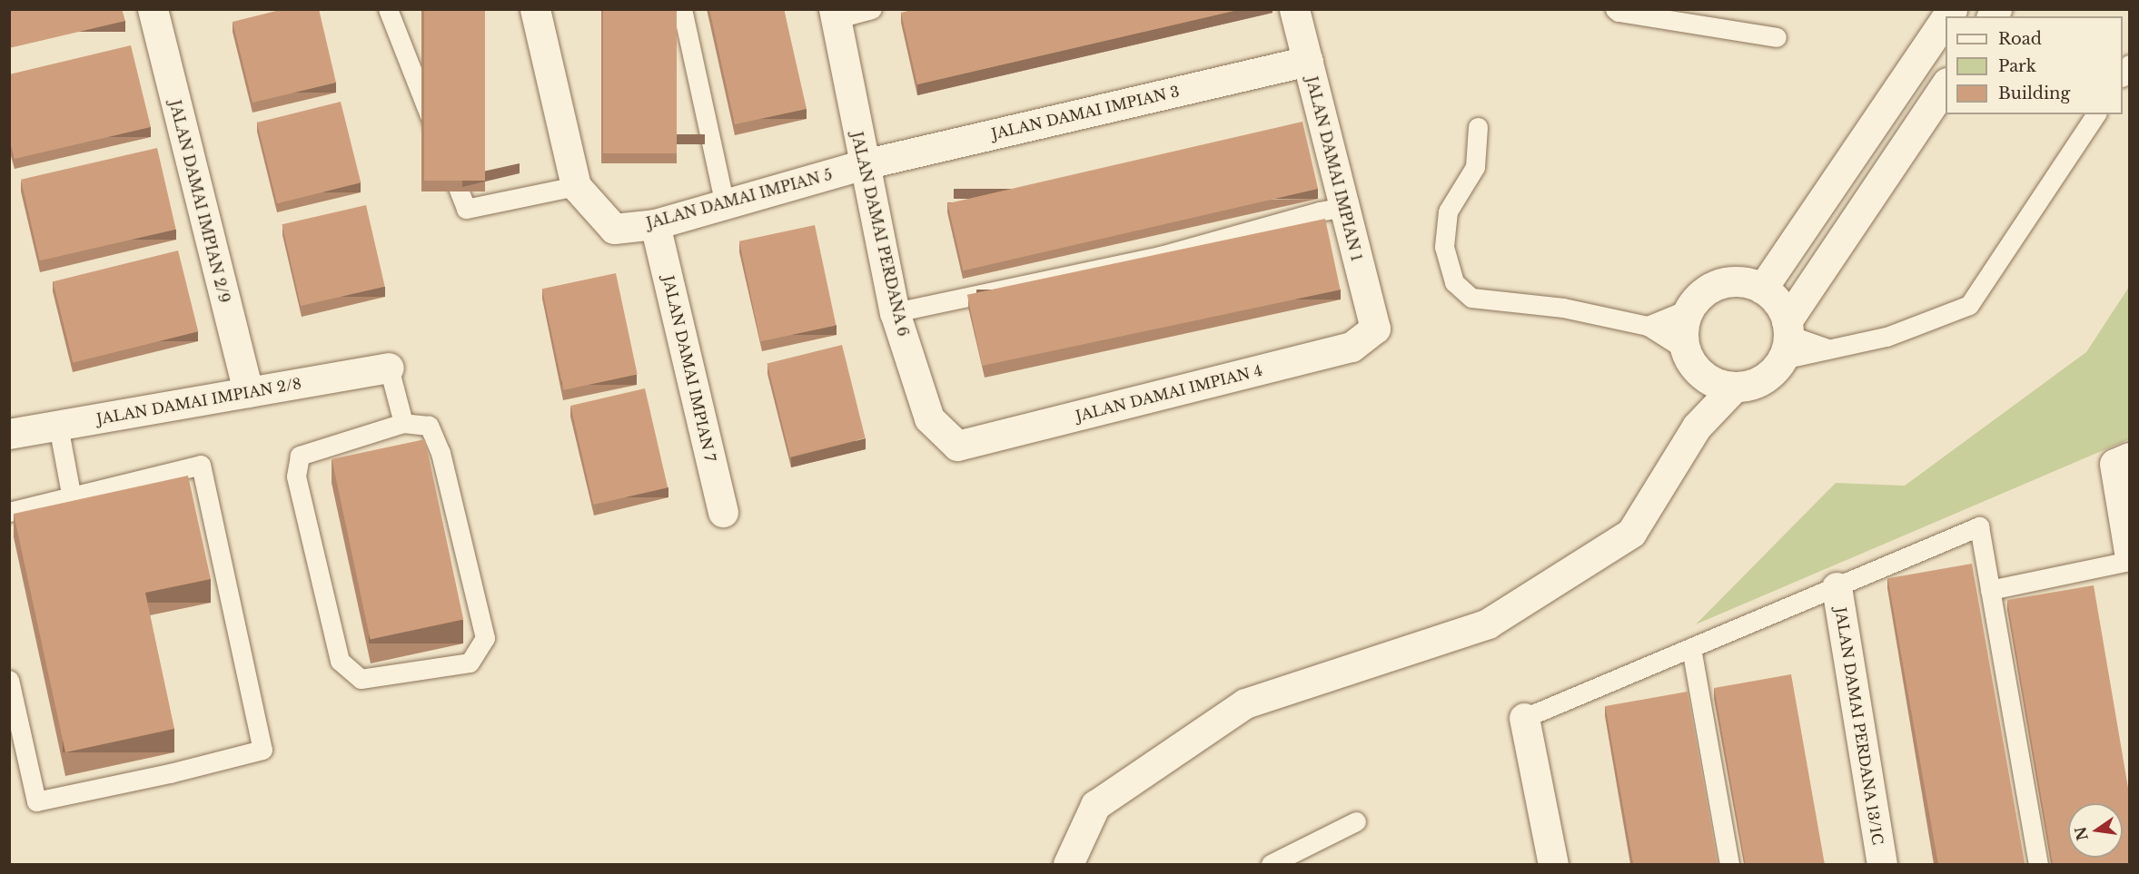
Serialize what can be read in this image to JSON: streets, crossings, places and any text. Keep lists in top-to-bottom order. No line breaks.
{"streets":{"street":["JALAN DAMAI IMPIAN 3","JALAN DAMAI IMPIAN 1","JALAN DAMAI IMPIAN 5","JALAN DAMAI IMPIAN 2/9","JALAN DAMAI PERDANA 6","JALAN DAMAI IMPIAN 7","JALAN DAMAI IMPIAN 4","JALAN DAMAI IMPIAN 2/8","JALAN DAMAI PERDANA 13/1C"]},"crossings":[["JALAN DAMAI IMPIAN 3","JALAN DAMAI IMPIAN 1"],["JALAN DAMAI IMPIAN 3","JALAN DAMAI IMPIAN 5"],["JALAN DAMAI IMPIAN 3","JALAN DAMAI PERDANA 6"],["JALAN DAMAI IMPIAN 1","JALAN DAMAI IMPIAN 4"],["JALAN DAMAI IMPIAN 5","JALAN DAMAI PERDANA 6"],["JALAN DAMAI IMPIAN 5","JALAN DAMAI IMPIAN 7"],["JALAN DAMAI IMPIAN 2/9","JALAN DAMAI IMPIAN 2/8"],["JALAN DAMAI PERDANA 6","JALAN DAMAI IMPIAN 4"]],"legend":["Road","Park","Building"],"north":"left"}
